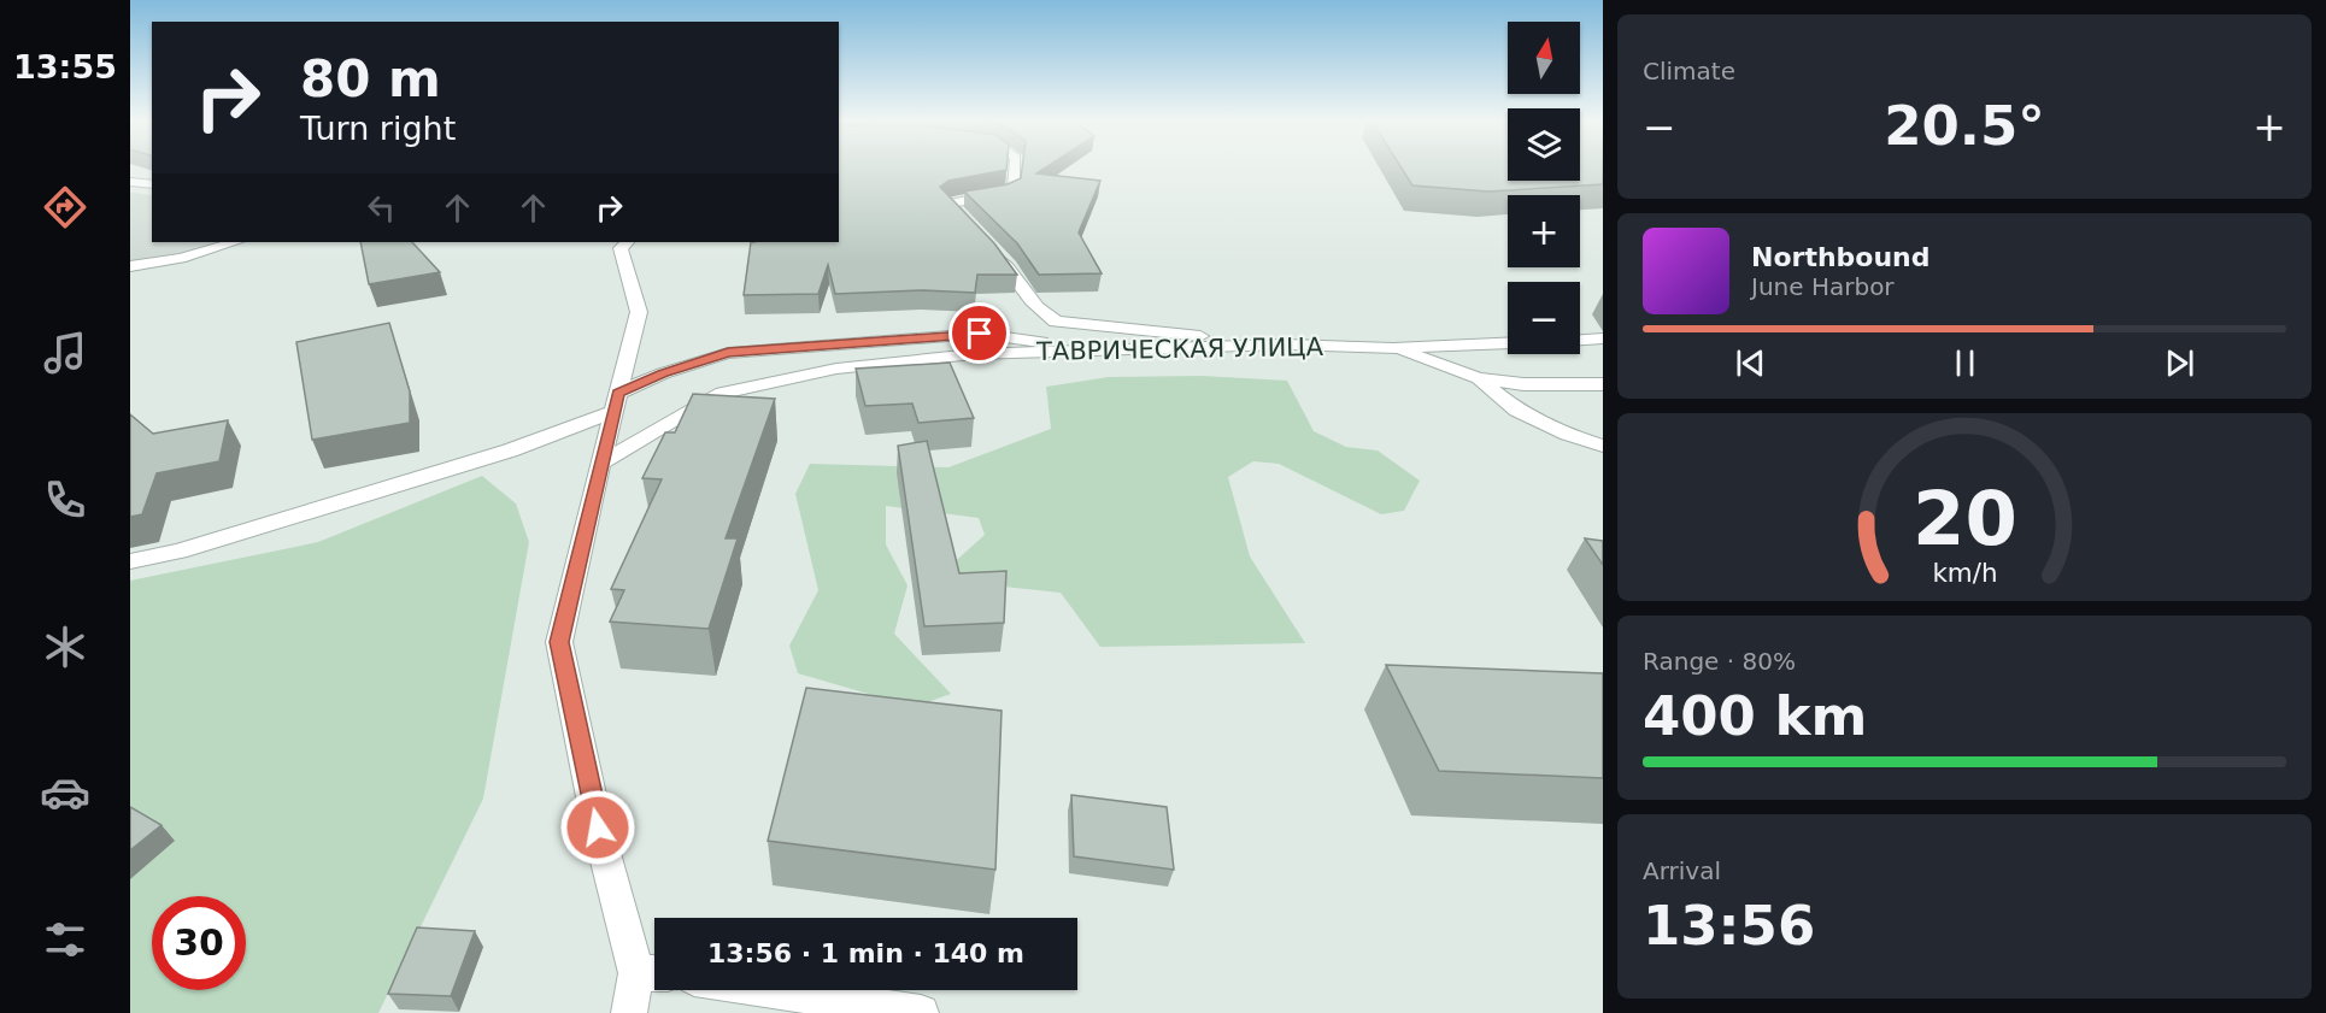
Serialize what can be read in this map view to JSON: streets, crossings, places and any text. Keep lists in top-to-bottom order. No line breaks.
{"streets":{"street":["ТАВРИЧЕСКАЯ УЛИЦА"]},"north":"top","page":{"tabs":"13:55","tile":["Climate",["Range · 80%","400 km"],["Arrival","13:56"]],"map_buttons":["+","−"],"turn":["80 m","Turn right"],"heat":["−","20.5°","+"],"song":["Northbound","June Harbor"],"limit":"30","trip":"13:56 · 1 min · 140 m","gauge":["20","km/h"]}}
